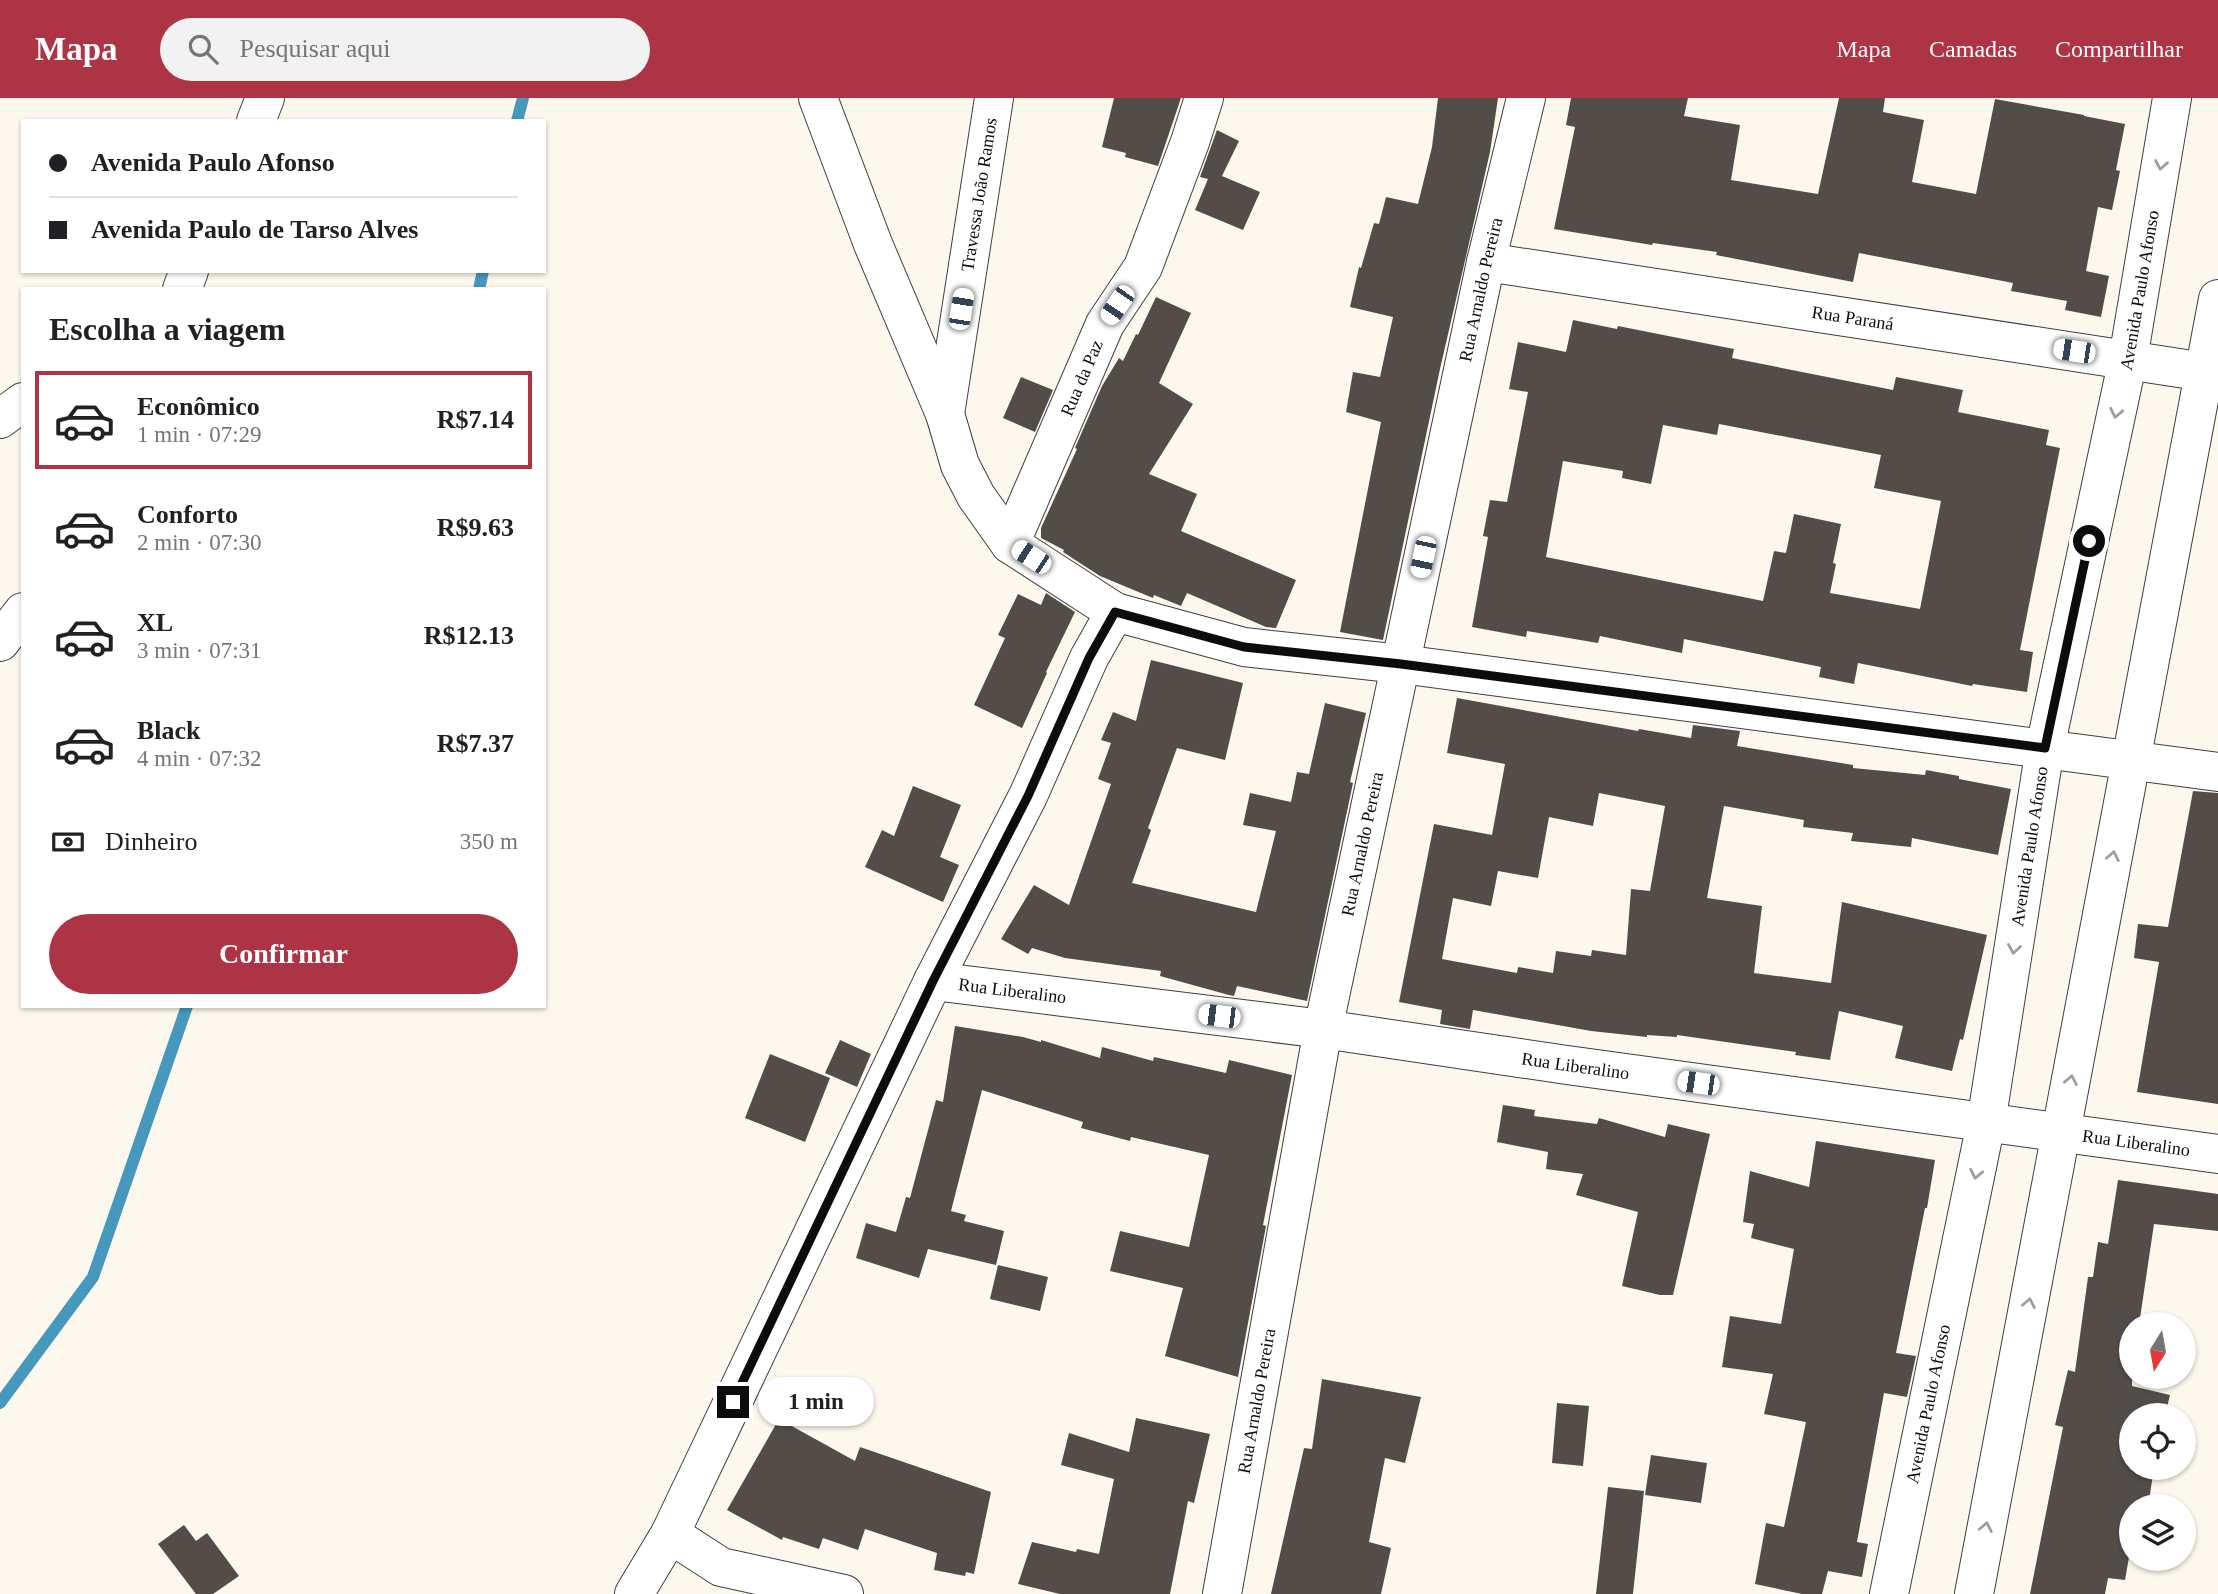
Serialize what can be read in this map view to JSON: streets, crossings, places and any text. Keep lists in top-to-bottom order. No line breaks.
{"streets":{"street":["Travessa João Ramos","Rua Arnaldo Pereira","Avenida Paulo Afonso","Rua Paraná","Rua da Paz","Rua Liberalino"]},"crossings":[["Rua Arnaldo Pereira","Rua Paraná"],["Rua Arnaldo Pereira","Rua Liberalino"],["Avenida Paulo Afonso","Rua Paraná"],["Avenida Paulo Afonso","Rua Liberalino"]],"north":"bottom","page":{"header":"Mapa","search":"Pesquisar aqui","nav":["Mapa","Camadas","Compartilhar"],"banner":["Avenida Paulo Afonso","Avenida Paulo de Tarso Alves"],"heading":"Escolha a viagem","list":[{"name":"Econômico","note":"1 min · 07:29","value":"R$7.14"},{"name":"Conforto","note":"2 min · 07:30","value":"R$9.63"},{"name":"XL","note":"3 min · 07:31","value":"R$12.13"},{"name":"Black","note":"4 min · 07:32","value":"R$7.37"}],"pay":["Dinheiro","350 m"],"buttons":"Confirmar","bubble":"1 min"}}
